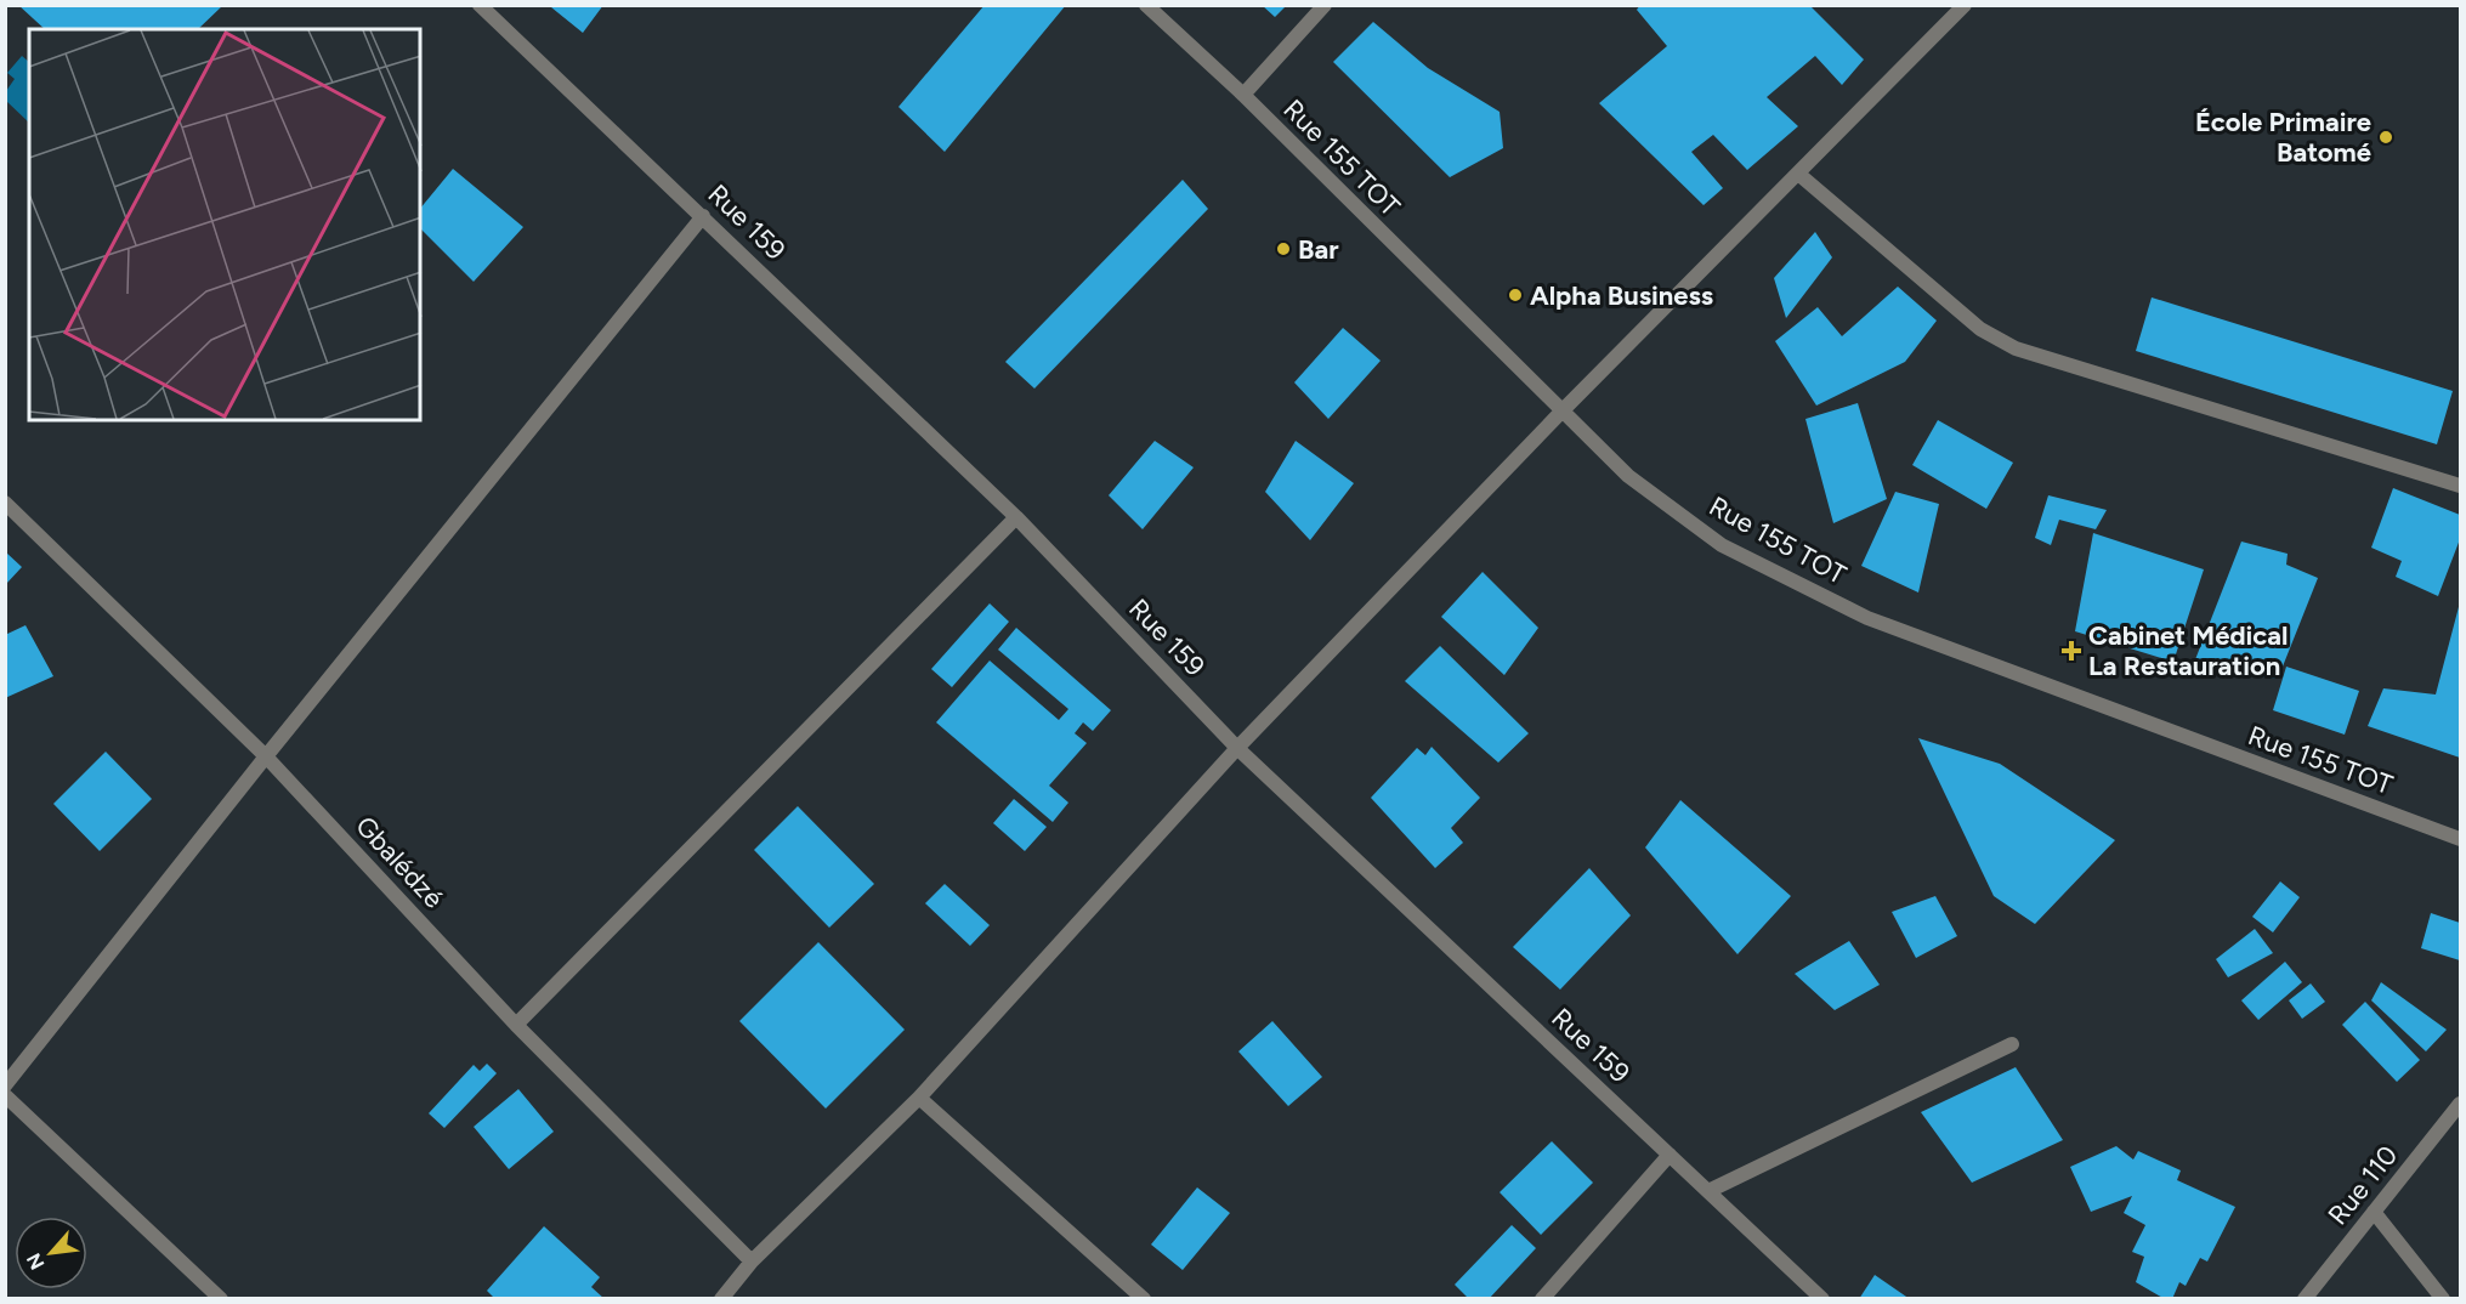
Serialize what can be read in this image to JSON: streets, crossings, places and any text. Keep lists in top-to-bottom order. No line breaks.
{"streets":{"street":["Rue 155 TOT","Rue 159","Gbalédzé","Rue 110"]},"places":{"other":["École Primaire Batomé","Bar","Alpha Business"],"health":["Cabinet Médical La Restauration"]},"north":"bottom left"}
